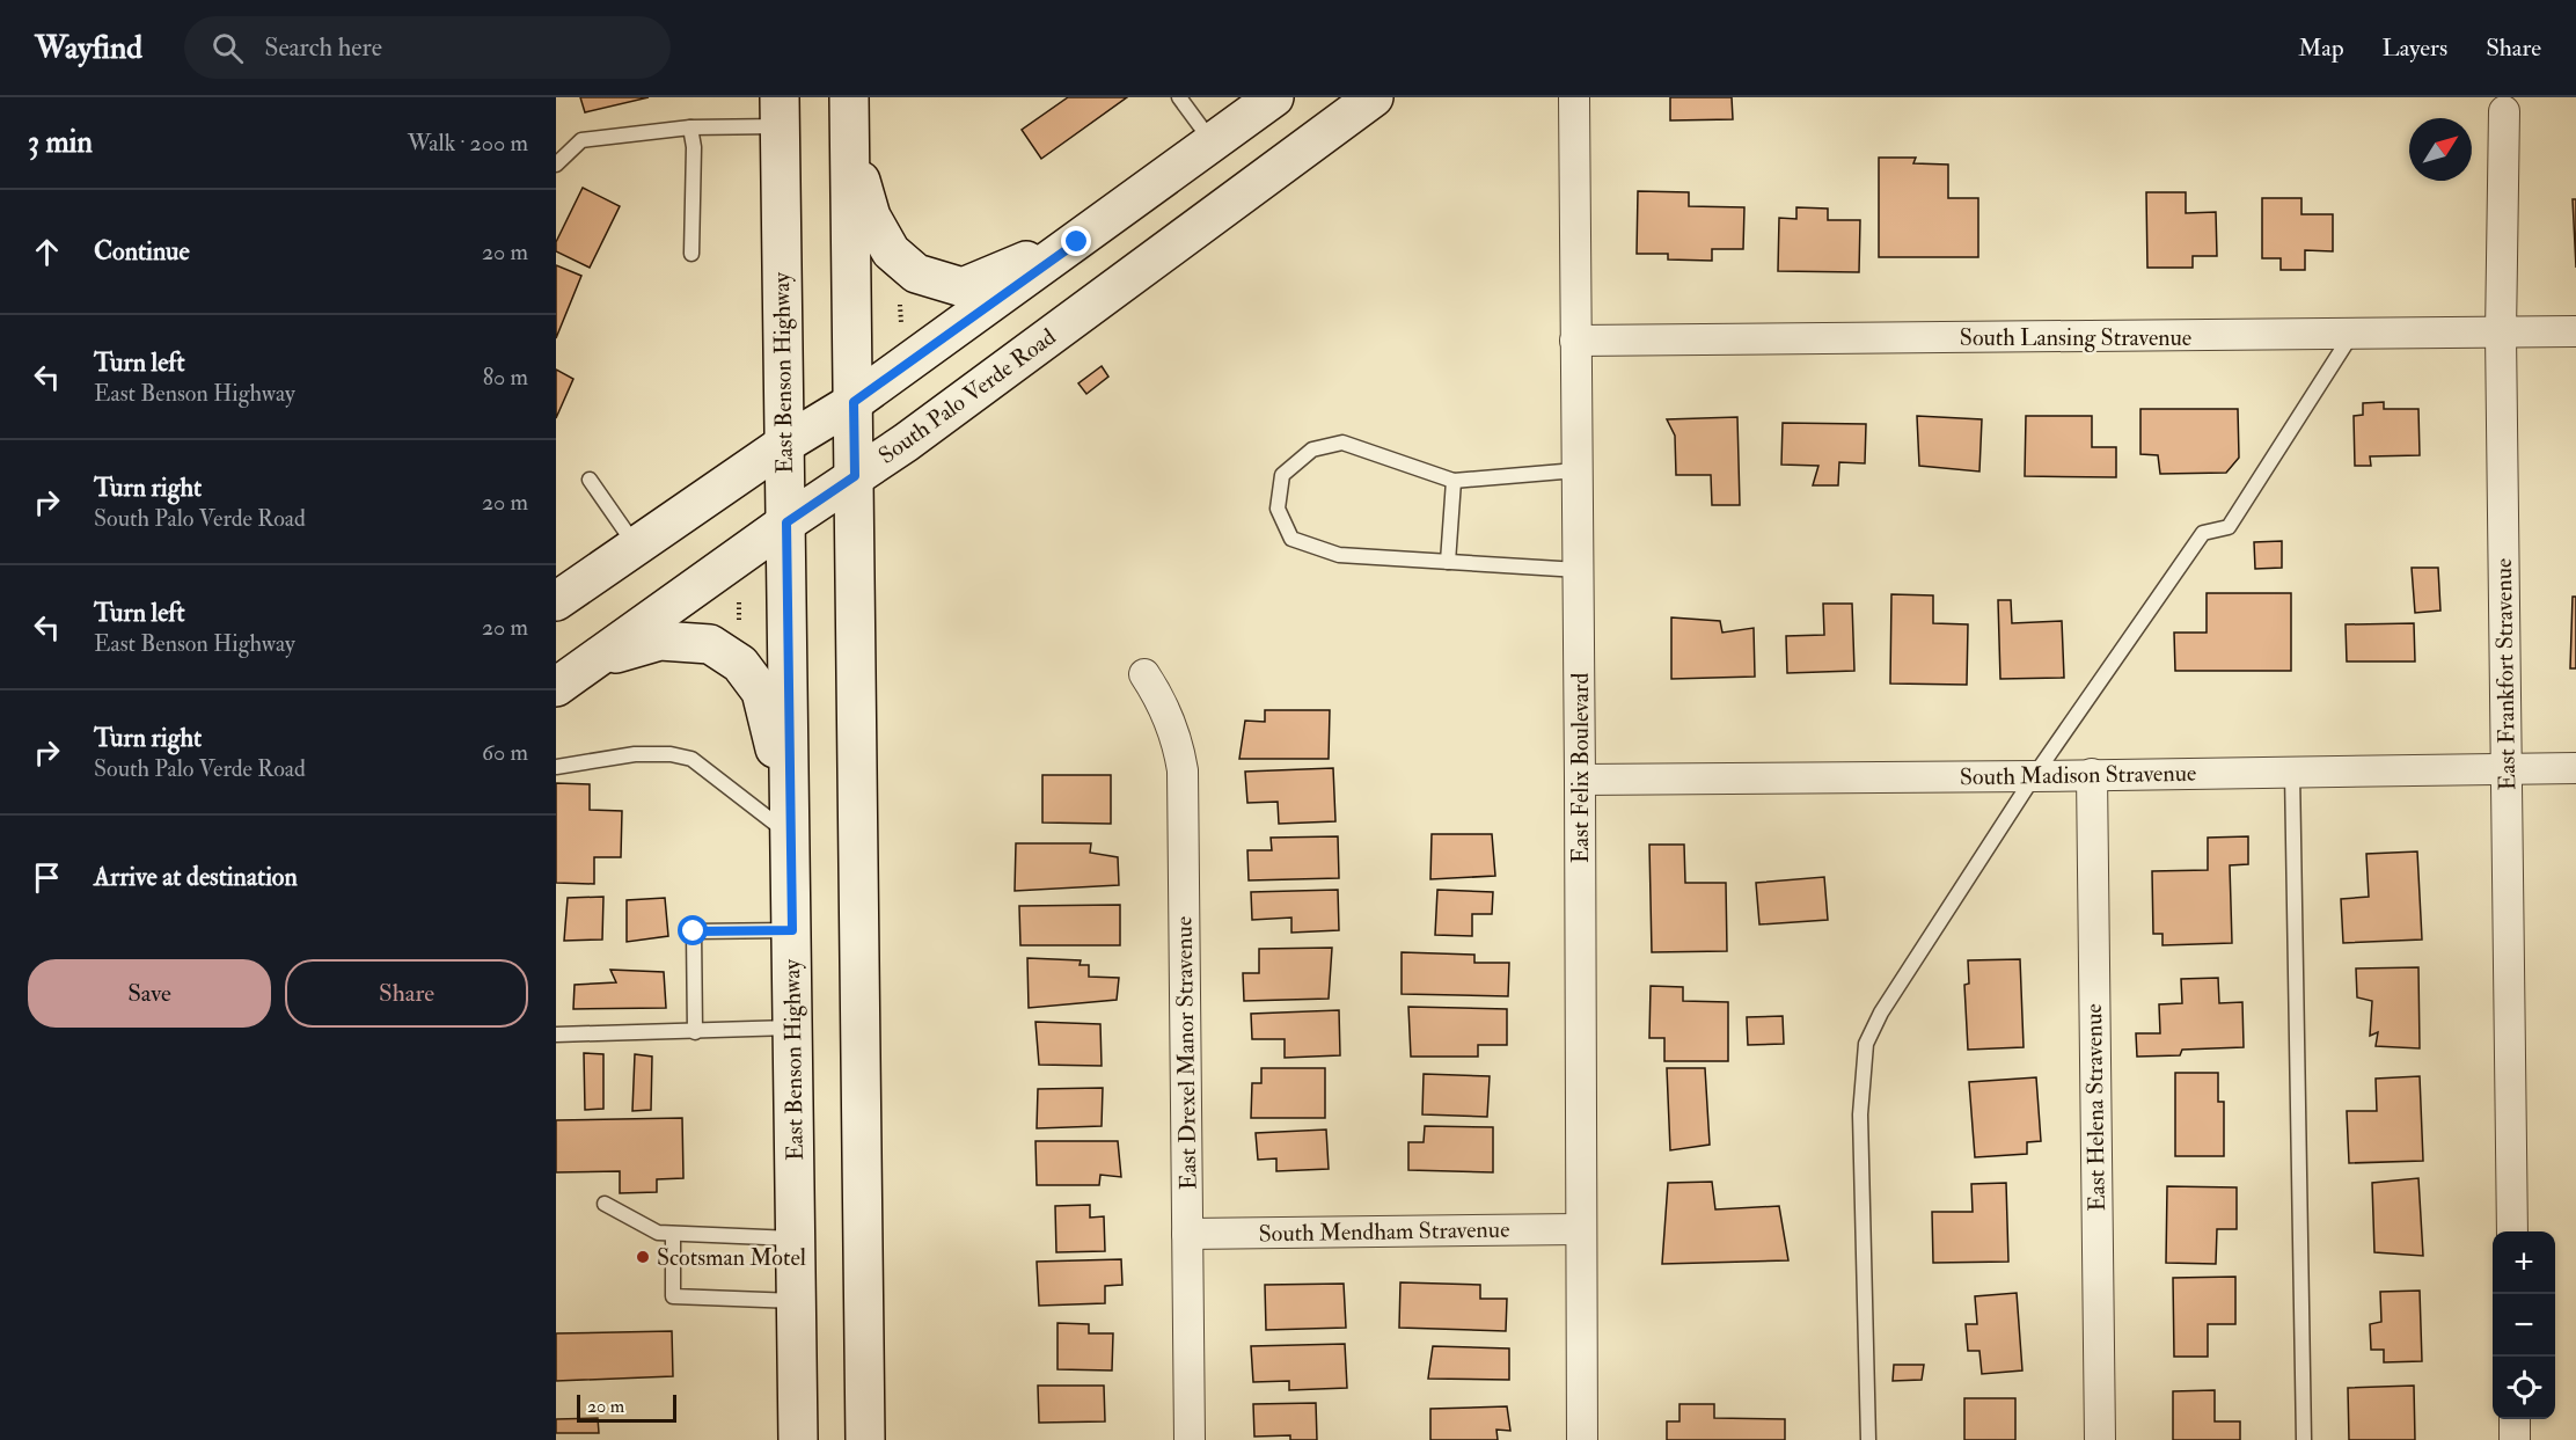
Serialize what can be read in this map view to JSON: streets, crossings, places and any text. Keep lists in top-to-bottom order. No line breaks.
{"streets":{"main road":["East Benson Highway","South Palo Verde Road"],"street":["South Lansing Stravenue","East Frankfort Stravenue","East Felix Boulevard","South Madison Stravenue","East Drexel Manor Stravenue","East Helena Stravenue","South Mendham Stravenue"]},"crossings":[["South Lansing Stravenue","East Frankfort Stravenue"],["South Lansing Stravenue","East Felix Boulevard"],["East Benson Highway","South Palo Verde Road"],["East Frankfort Stravenue","South Madison Stravenue"],["East Felix Boulevard","South Madison Stravenue"],["East Felix Boulevard","South Mendham Stravenue"],["South Madison Stravenue","East Helena Stravenue"],["East Drexel Manor Stravenue","South Mendham Stravenue"]],"places":["Scotsman Motel"],"scale_bar":"20 m","north":"top right","page":{"header":"Wayfind","search":"Search here","nav":["Map","Layers","Share"],"heading":["3 min","Walk · 200 m"],"list":[["Continue","20 m"],["Turn left","East Benson Highway","80 m"],["Turn right","South Palo Verde Road","20 m"],["Turn left","East Benson Highway","20 m"],["Turn right","South Palo Verde Road","60 m"],"Arrive at destination"],"buttons":["Save","Share"],"map_buttons":["+","−"],"scale":"20 m"}}
